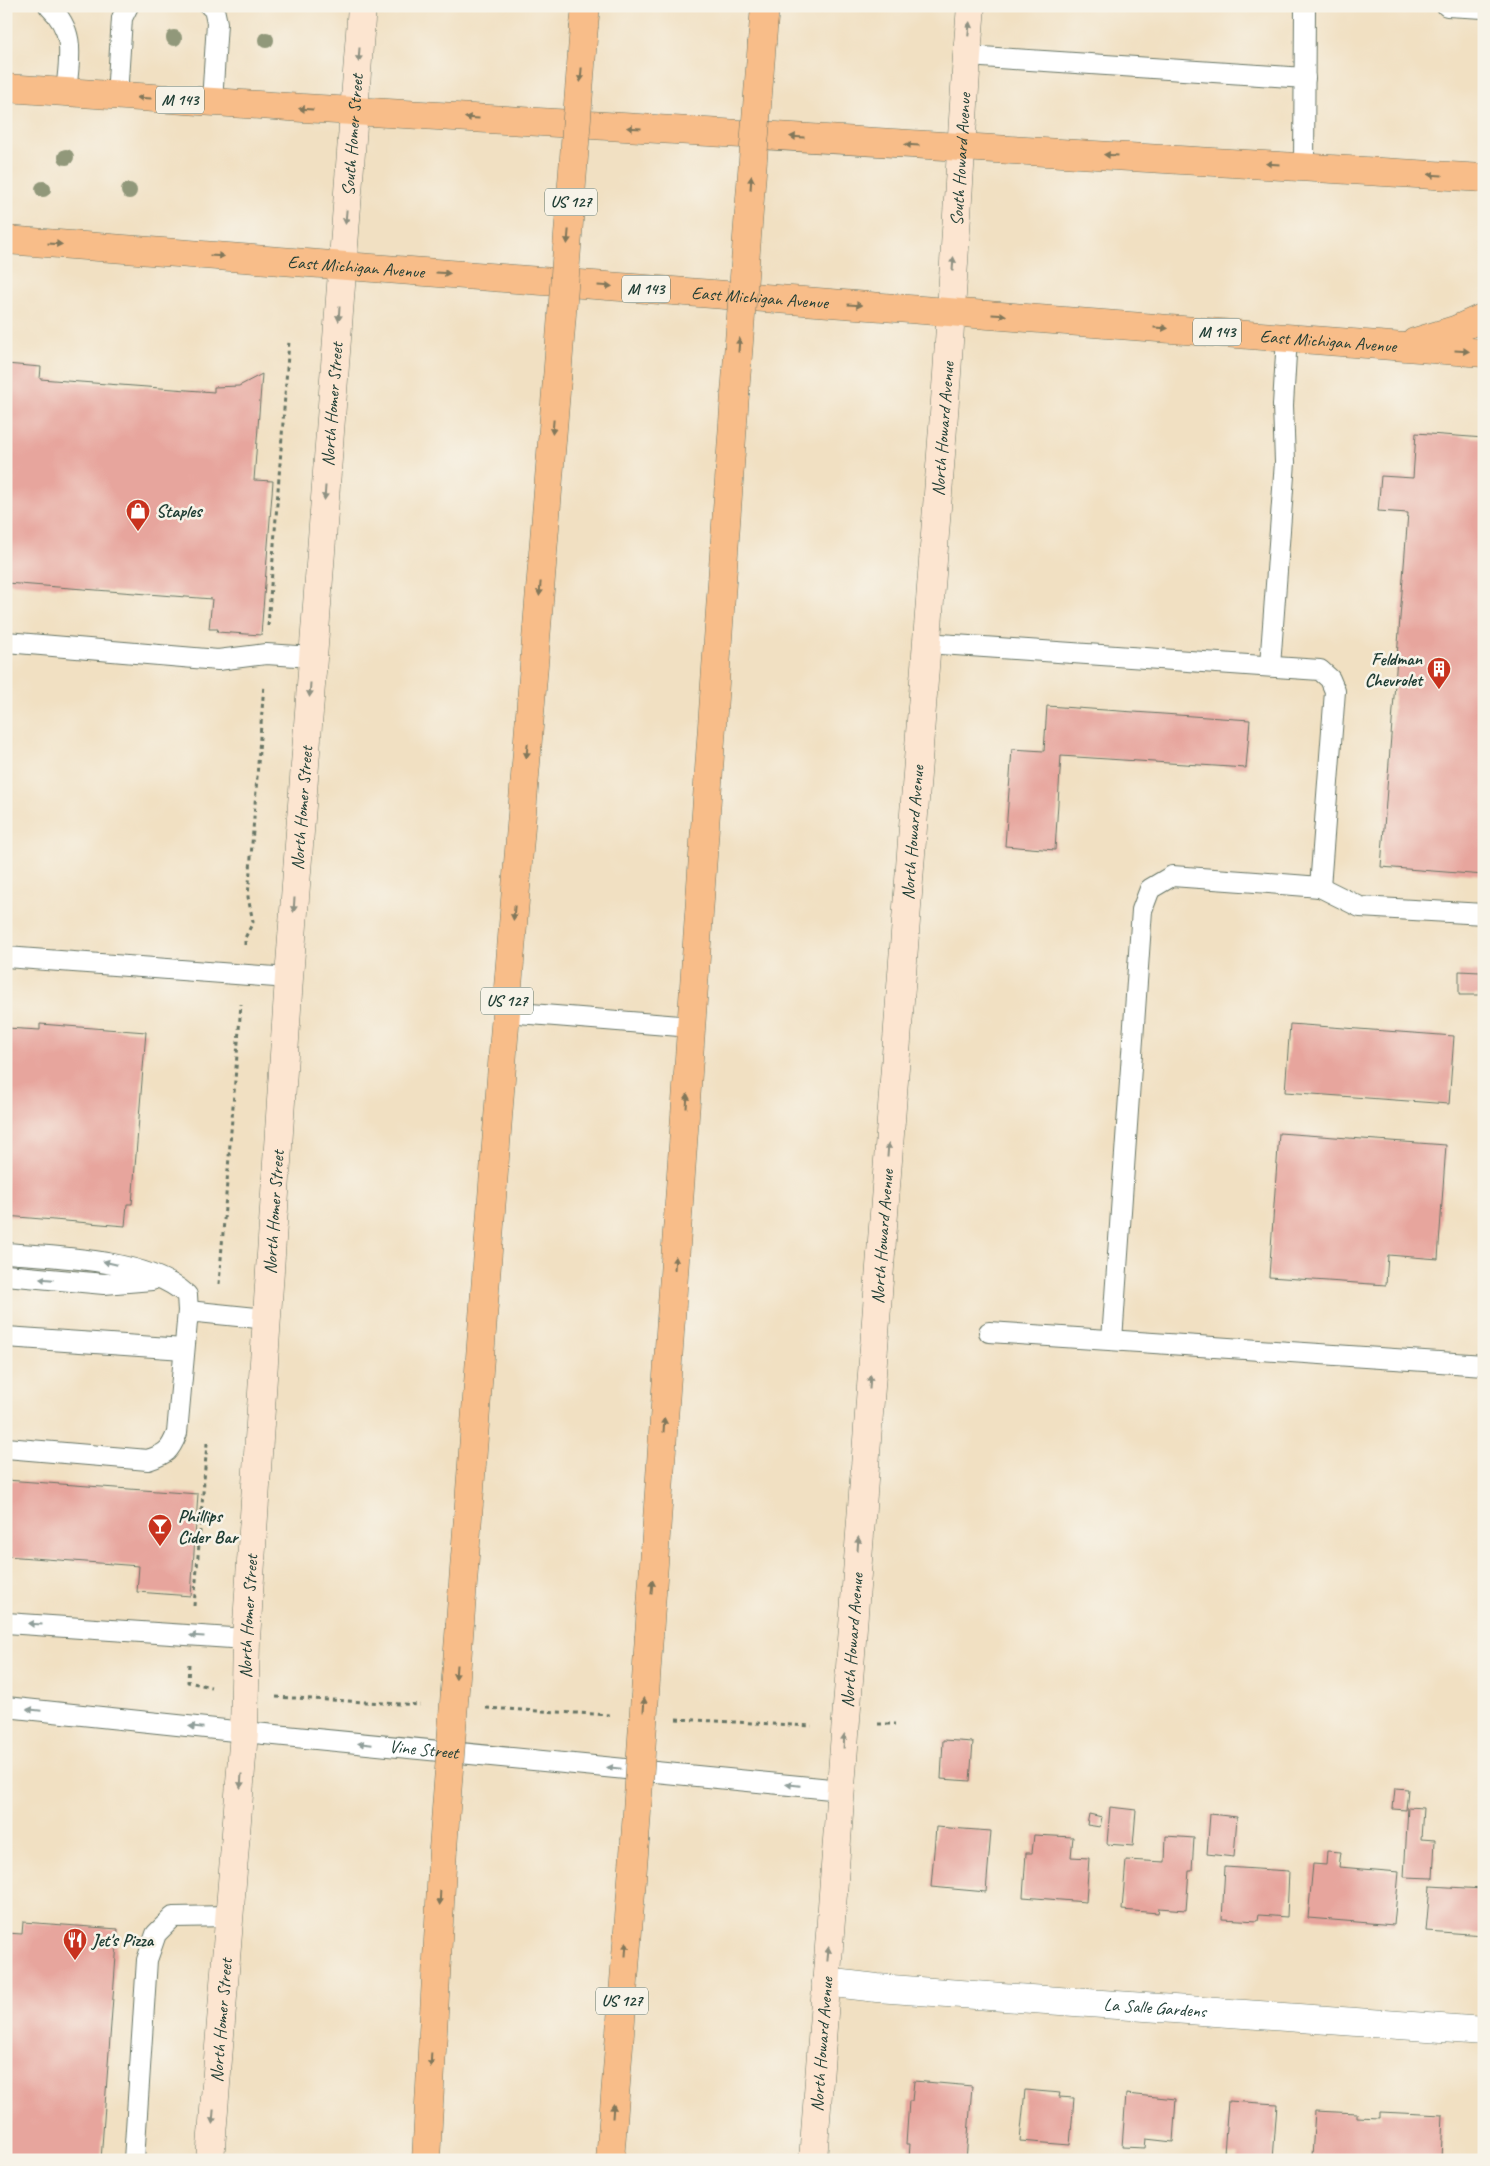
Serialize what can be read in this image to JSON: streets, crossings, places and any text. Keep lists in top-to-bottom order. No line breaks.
{"streets":{"main road":["M 143","US 127","East Michigan Avenue"],"street":["South Homer Street","South Howard Avenue","North Homer Street","North Howard Avenue","La Salle Gardens"],"lane":["Vine Street"]},"crossings":[["M 143","South Homer Street"],["M 143","South Howard Avenue"],["South Homer Street","East Michigan Avenue"],["South Homer Street","North Homer Street"],["South Howard Avenue","East Michigan Avenue"],["South Howard Avenue","North Howard Avenue"],["East Michigan Avenue","North Homer Street"],["East Michigan Avenue","North Howard Avenue"],["North Homer Street","Vine Street"],["North Howard Avenue","Vine Street"],["North Howard Avenue","La Salle Gardens"]],"one_way":["South Homer Street","South Howard Avenue","North Homer Street","North Howard Avenue","Vine Street"],"places":{"shop":["Staples"],"building":["Feldman Chevrolet"],"bar":["Phillips Cider Bar"],"restaurant":["Jet's Pizza"]}}
